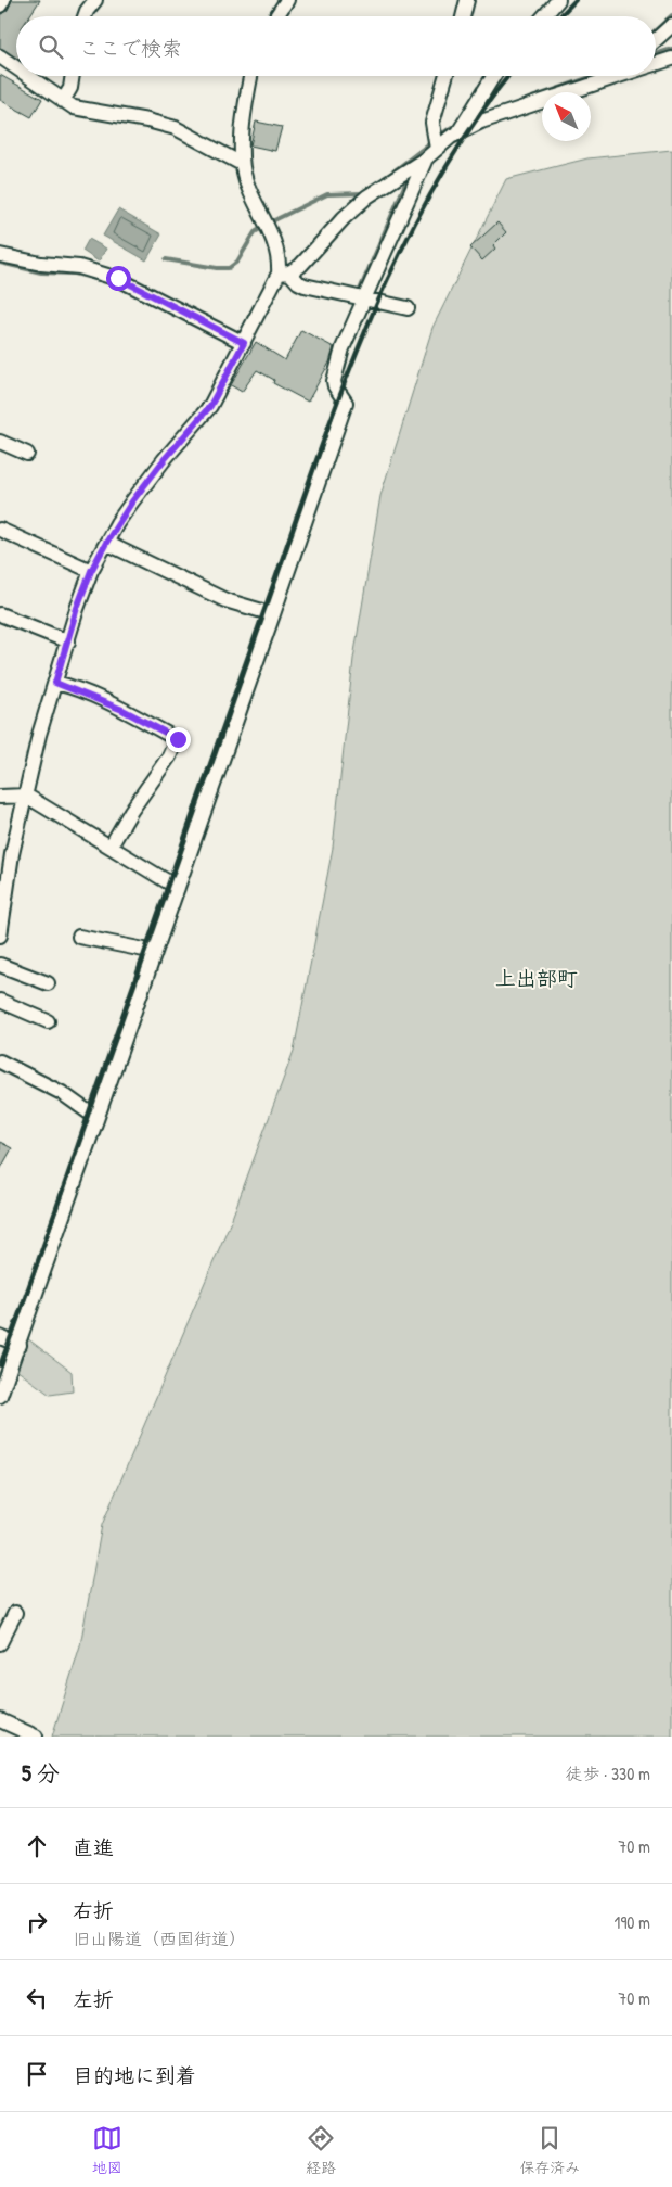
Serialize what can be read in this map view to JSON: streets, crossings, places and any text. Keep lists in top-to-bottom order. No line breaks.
{"districts":["上出部町"],"north":"top left","page":{"search":"ここで検索","heading":["5 分","徒歩 · 330 m"],"list":[["直進","70 m"],["右折","旧山陽道（西国街道）","190 m"],["左折","70 m"],"目的地に到着"],"nav":["地図","経路","保存済み"]}}
